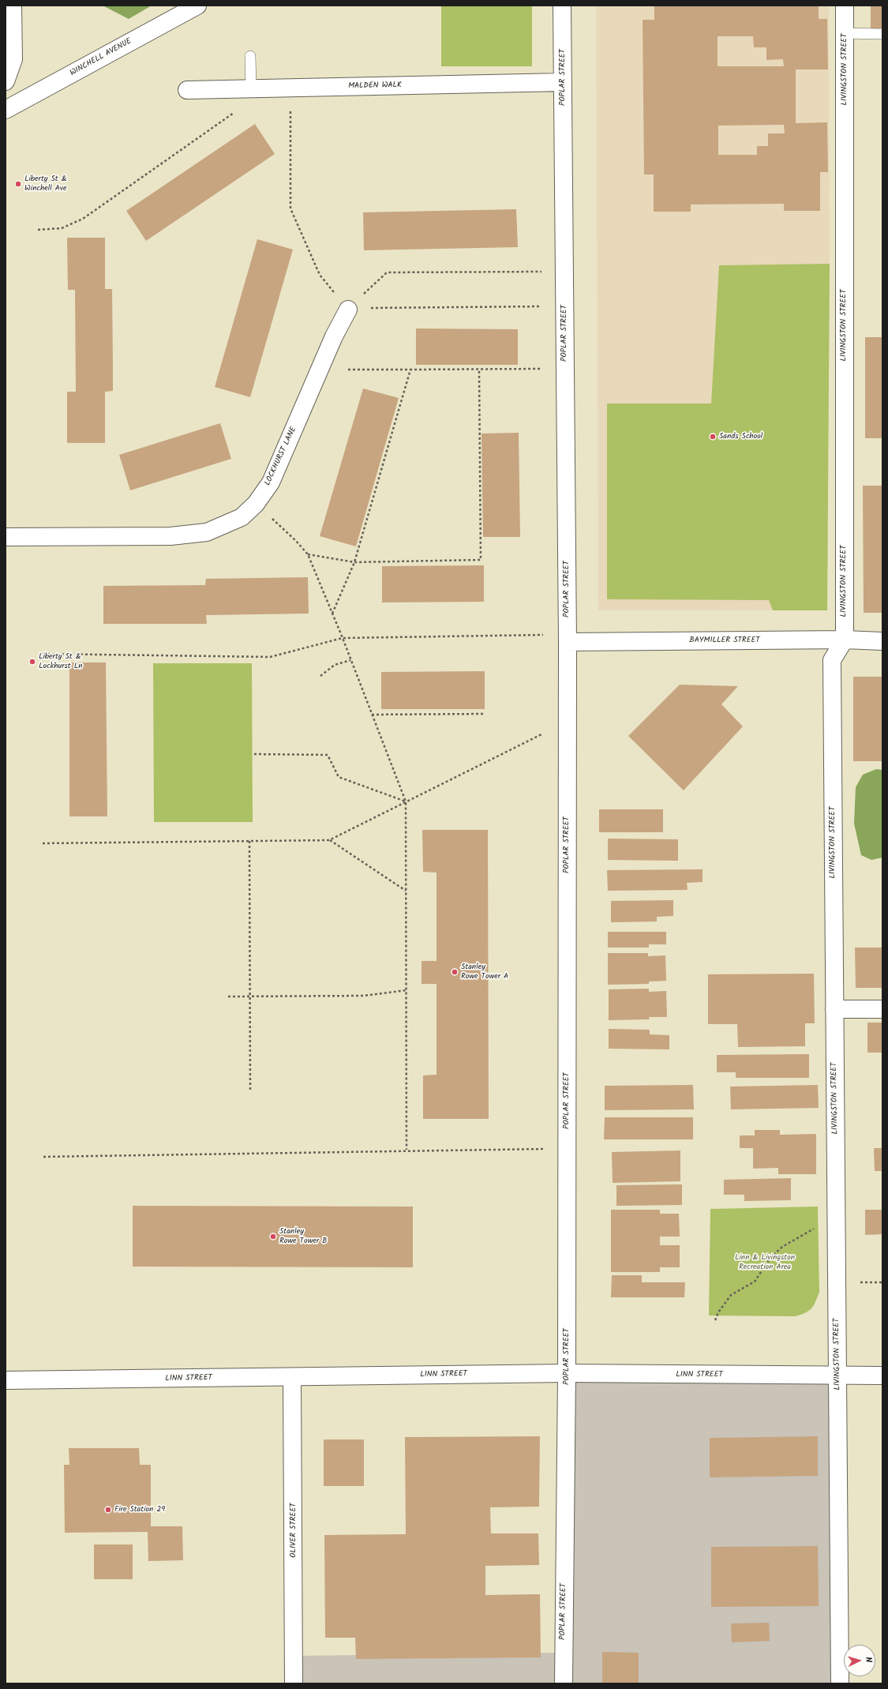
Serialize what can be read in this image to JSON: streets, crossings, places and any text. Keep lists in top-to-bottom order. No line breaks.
{"streets":{"street":["WINCHELL AVENUE","LIVINGSTON STREET","POPLAR STREET","MALDEN WALK","LOCKHURST LANE","BAYMILLER STREET","LINN STREET","OLIVER STREET"]},"crossings":[["LIVINGSTON STREET","BAYMILLER STREET"],["LIVINGSTON STREET","LINN STREET"],["POPLAR STREET","MALDEN WALK"],["POPLAR STREET","BAYMILLER STREET"],["POPLAR STREET","LINN STREET"],["LINN STREET","OLIVER STREET"]],"parks":["Linn & Livingston Recreation Area"],"places":["Liberty St & Winchell Ave","Sands School","Liberty St & Lockhurst Ln","Stanley Rowe Tower A","Stanley Rowe Tower B","Fire Station 29"],"north":"right"}
